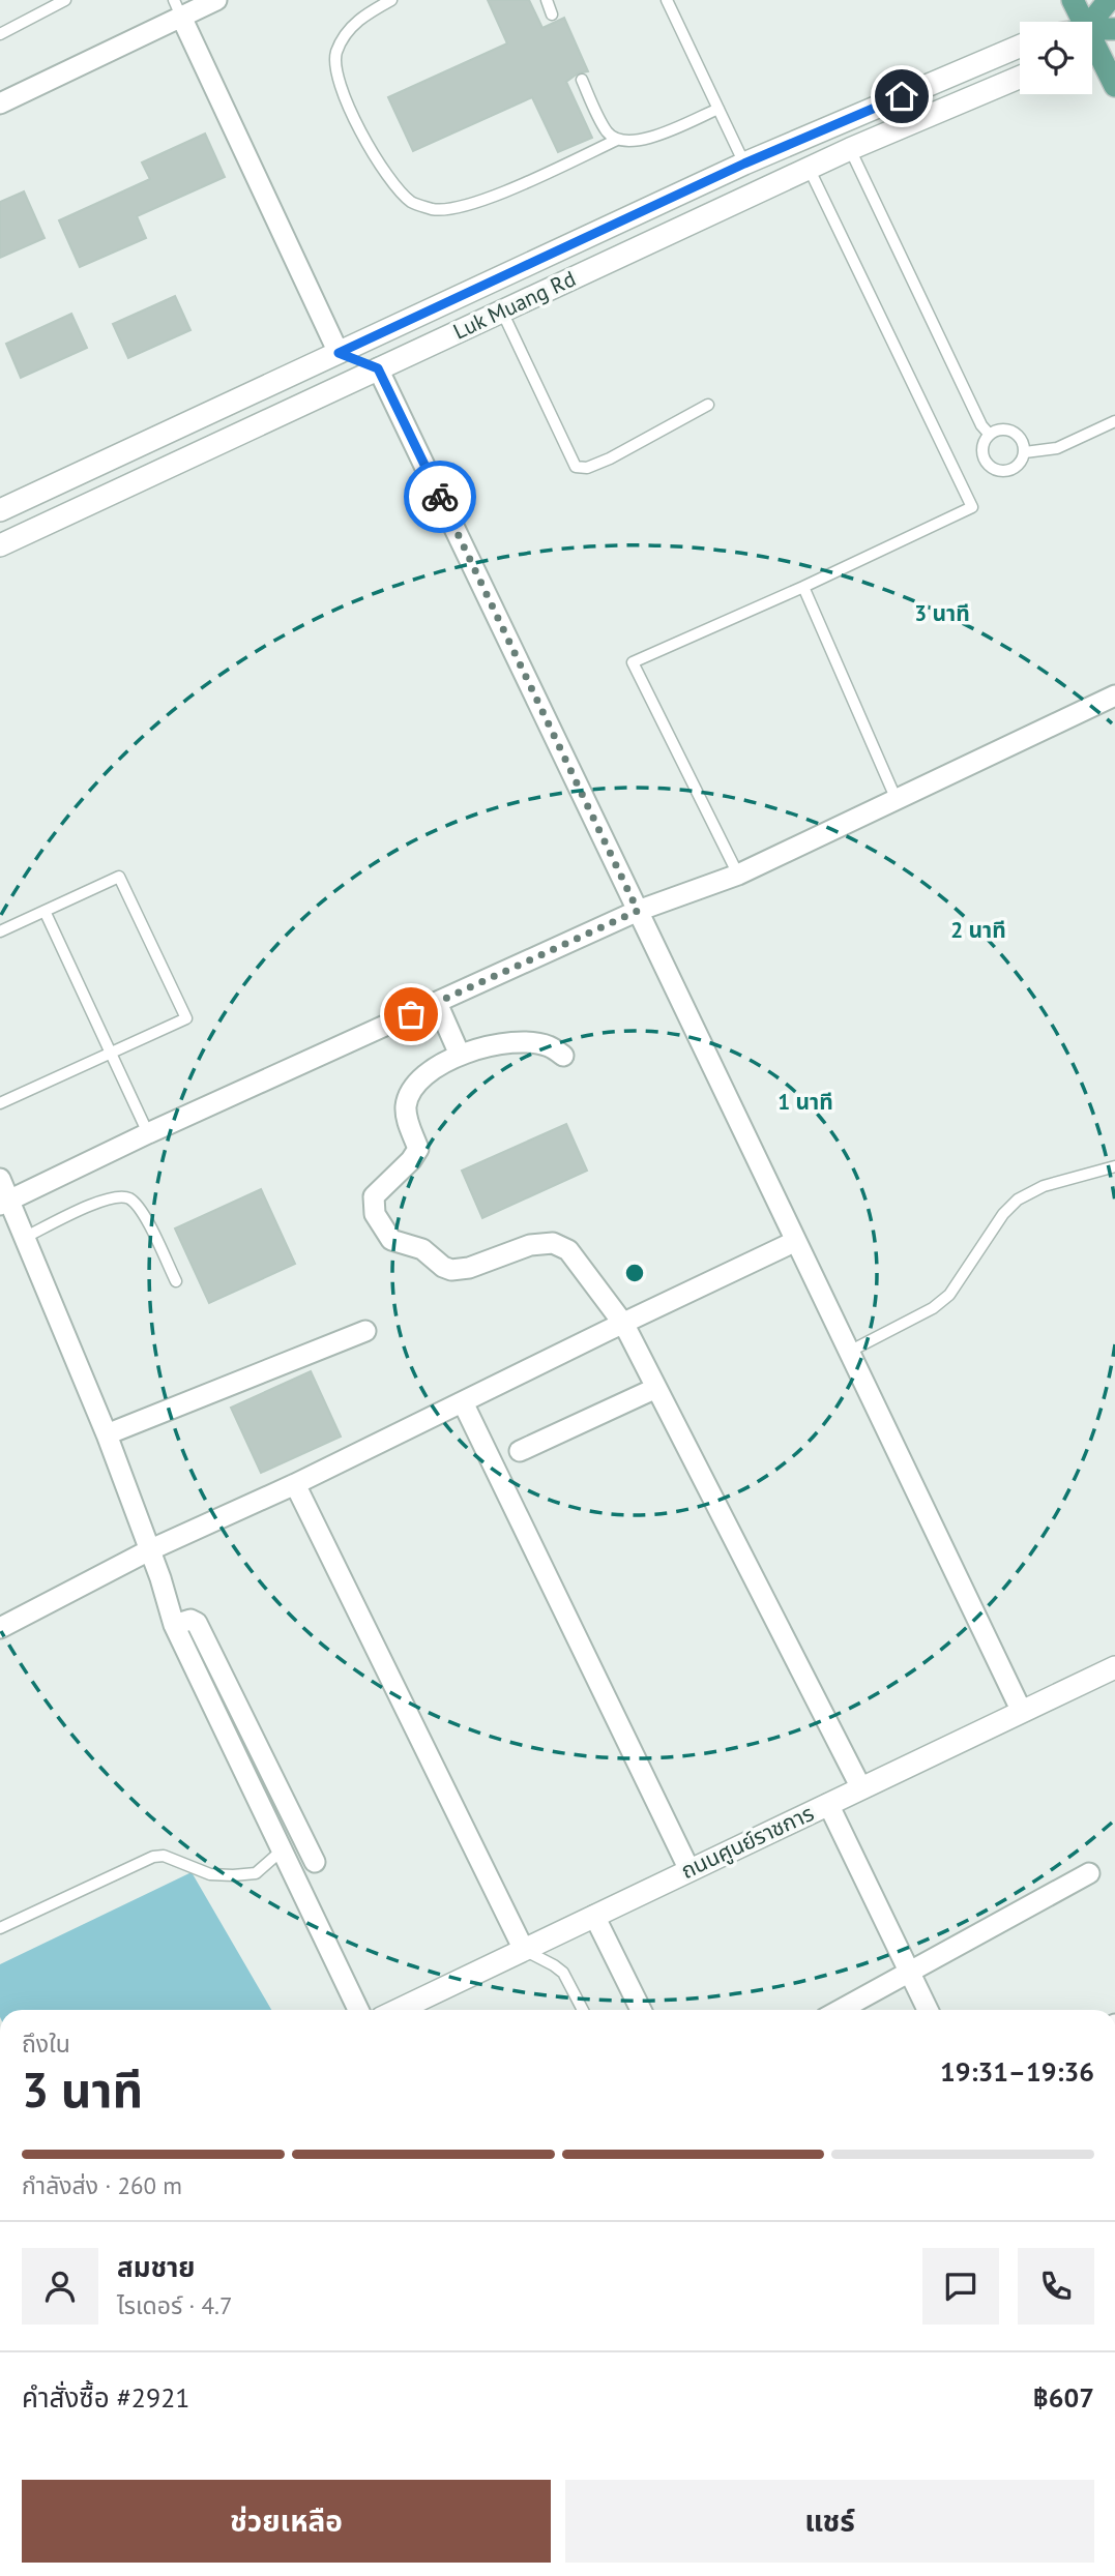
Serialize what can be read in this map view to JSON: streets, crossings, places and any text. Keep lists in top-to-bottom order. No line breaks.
{"streets":{"street":["Luk Muang Rd","ถนนศูนย์ราชการ"]},"page":{"heading":["3 นาที","ถึงใน","19:31–19:36"],"panel":["สมชาย","ไรเดอร์ · 4.7","คำสั่งซื้อ #2921","฿607"],"bar":"กำลังส่ง · 260 m","buttons":["ช่วยเหลือ","แชร์"]},"rings":["3 นาที","2 นาที","1 นาที"]}
